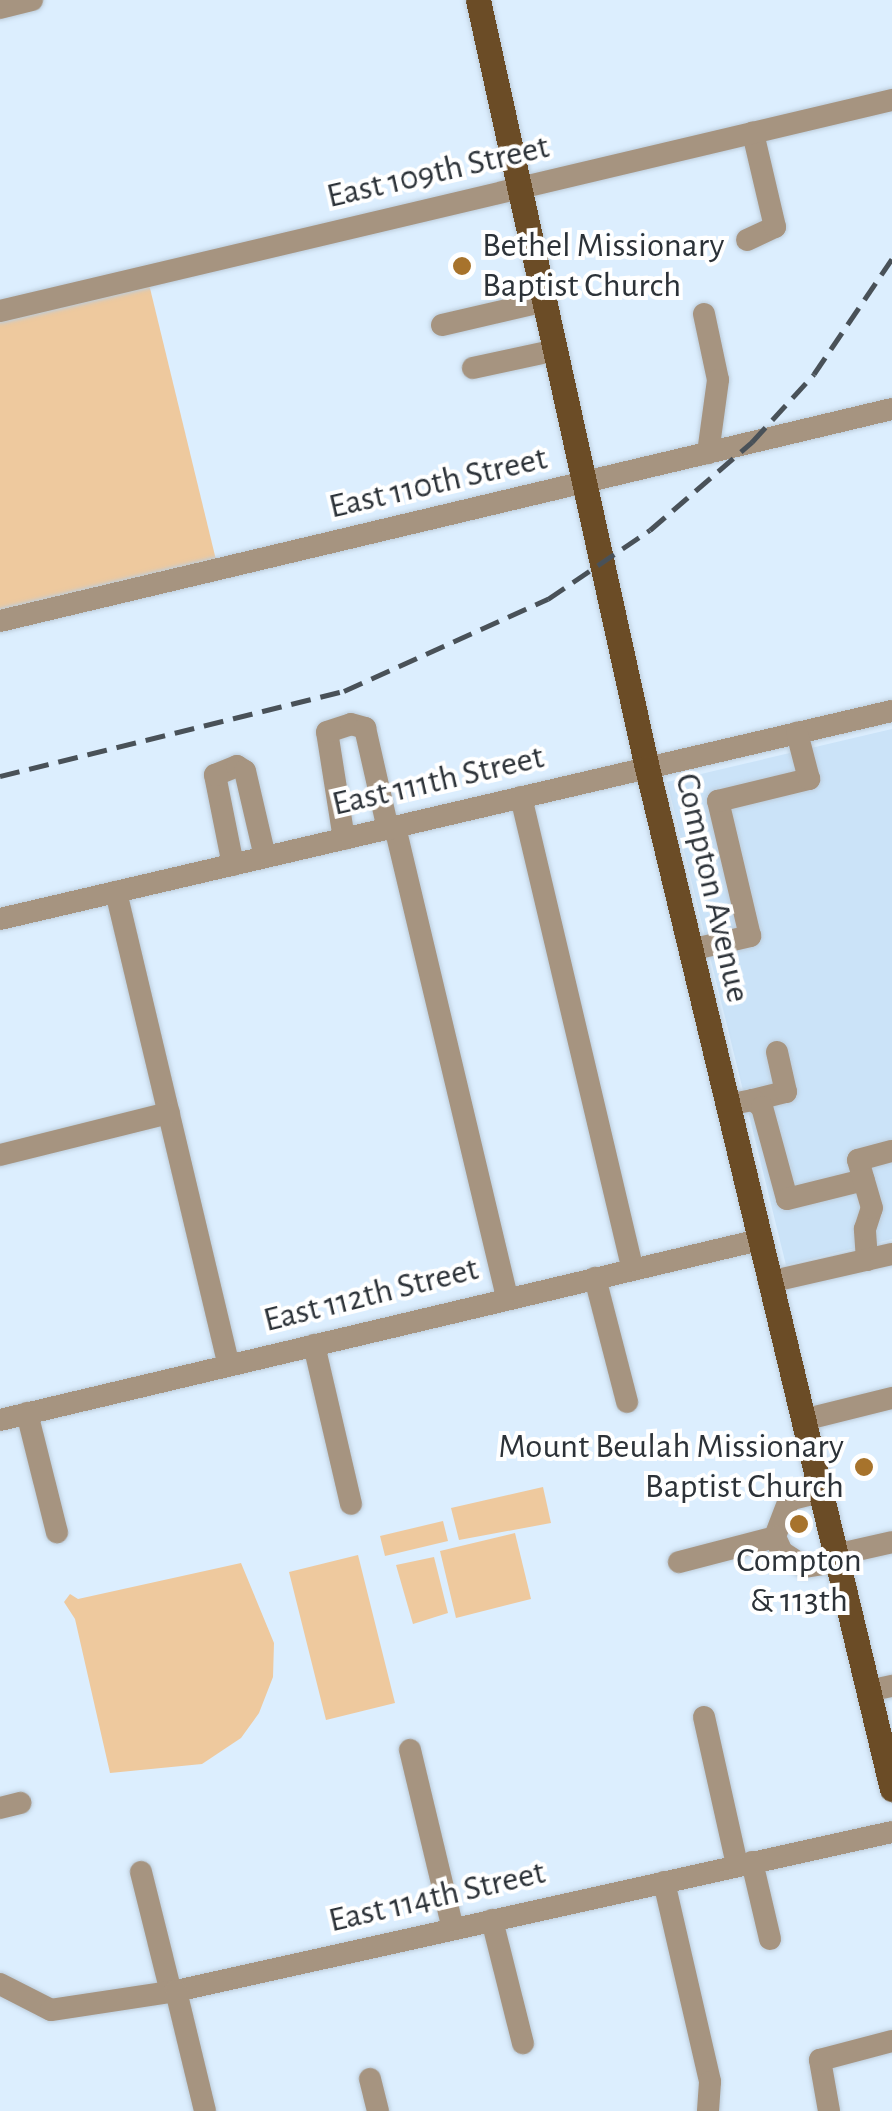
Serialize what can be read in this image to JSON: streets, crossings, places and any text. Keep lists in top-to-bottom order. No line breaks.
{"streets":{"main road":["Compton Avenue"],"street":["East 109th Street","East 110th Street","East 111th Street","East 112th Street","East 114th Street"]},"crossings":[["East 109th Street","Compton Avenue"],["East 110th Street","Compton Avenue"],["East 111th Street","Compton Avenue"],["Compton Avenue","East 112th Street"]],"places":["Bethel Missionary Baptist Church","Mount Beulah Missionary Baptist Church","Compton & 113th"]}
